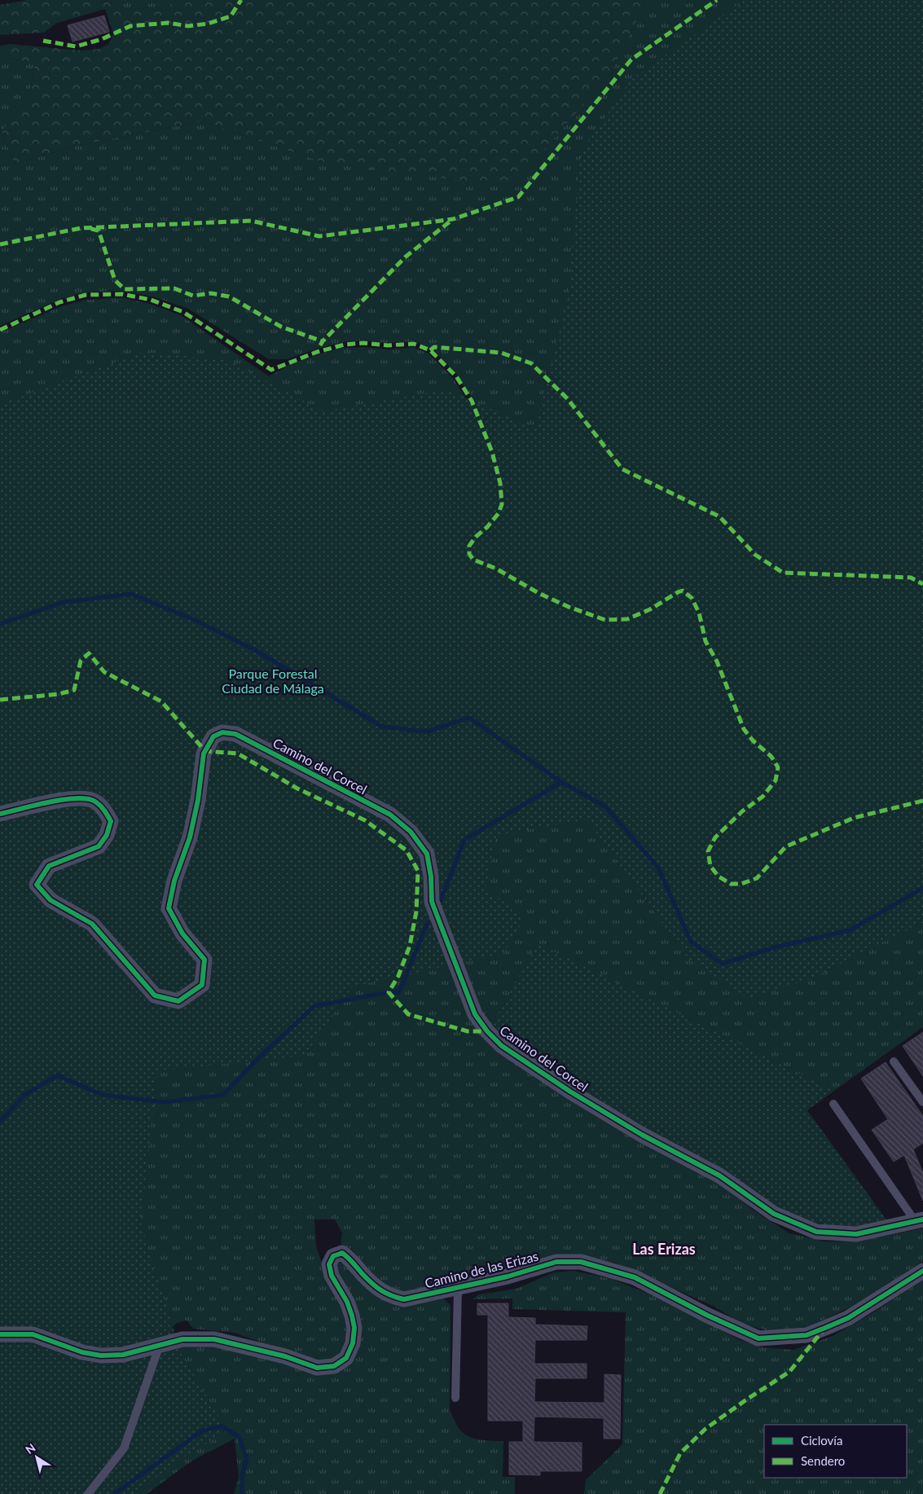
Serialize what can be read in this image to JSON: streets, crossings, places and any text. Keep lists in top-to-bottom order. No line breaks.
{"streets":{"street":["Camino del Corcel","Camino de las Erizas"]},"districts":["Las Erizas"],"parks":["Parque Forestal Ciudad de Málaga"],"legend":["Ciclovía","Sendero"],"north":"top left"}
